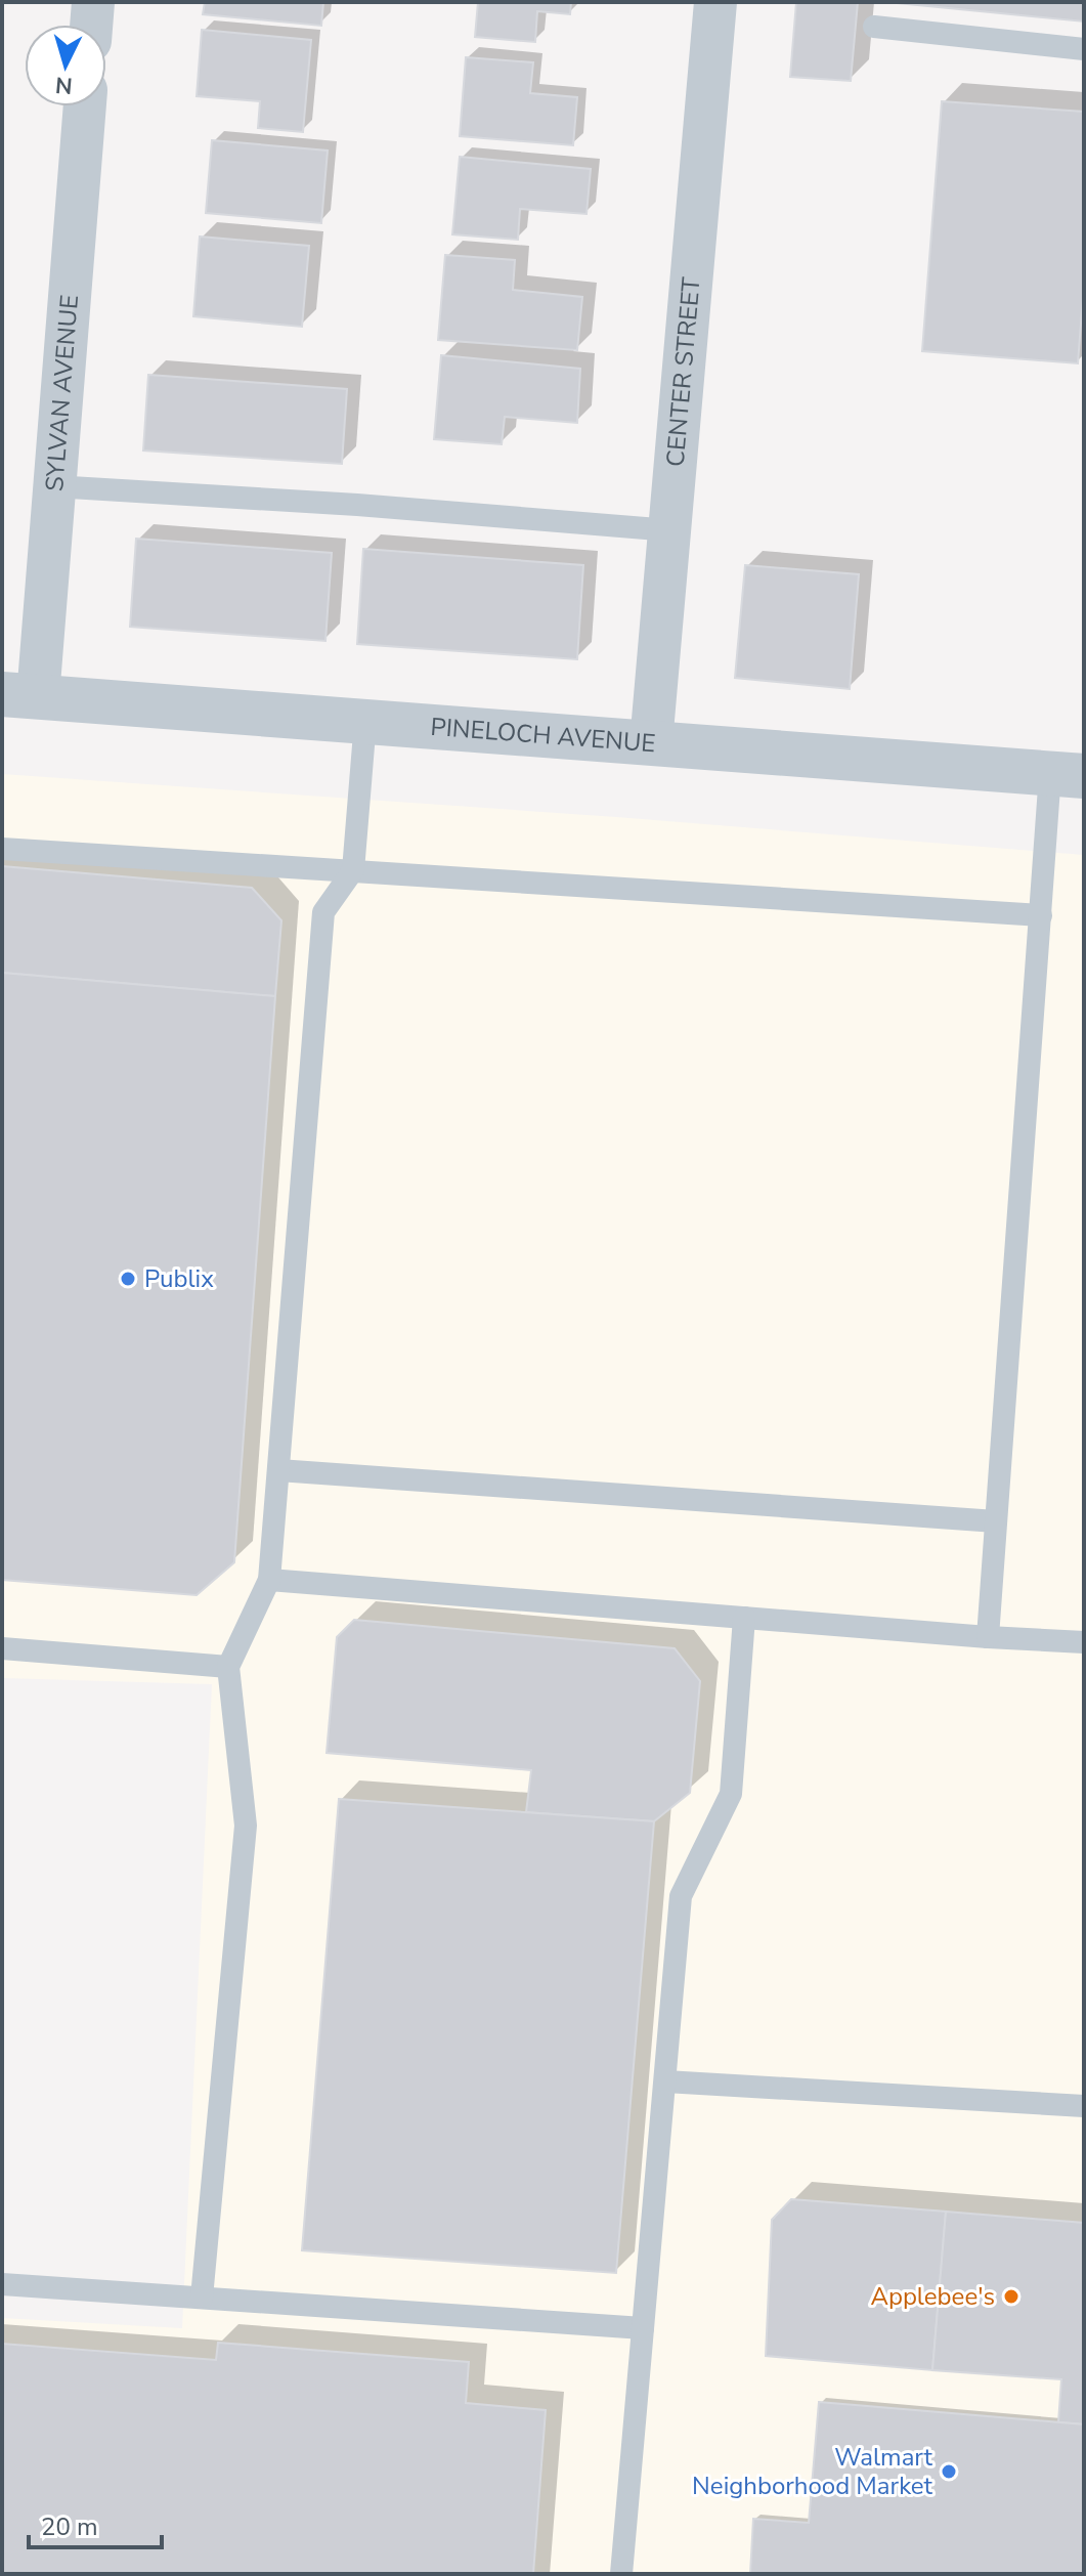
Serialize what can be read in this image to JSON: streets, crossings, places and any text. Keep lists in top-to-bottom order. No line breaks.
{"streets":{"street":["CENTER STREET","SYLVAN AVENUE","PINELOCH AVENUE"]},"crossings":[["CENTER STREET","PINELOCH AVENUE"],["SYLVAN AVENUE","PINELOCH AVENUE"]],"places":["Publix","Applebee's","Walmart Neighborhood Market"],"scale_bar":"20 m","north":"bottom"}
